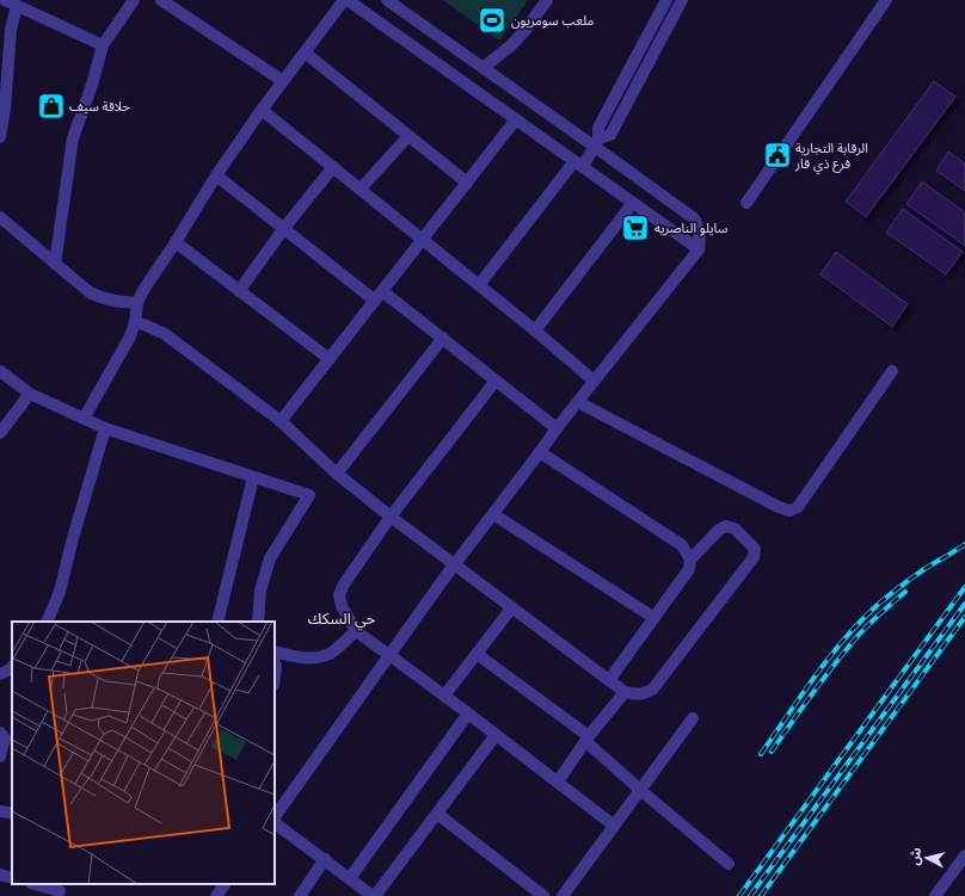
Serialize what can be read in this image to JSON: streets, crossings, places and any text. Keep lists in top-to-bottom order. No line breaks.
{"districts":["حي السكك"],"places":{"sports":["ملعب سومريون"],"shop":["حلاقة سيف"],"public building":["الرقابة التجارية فرع ذي قار"],"supermarket":["سايلو الناصريه"]},"north":"left"}
